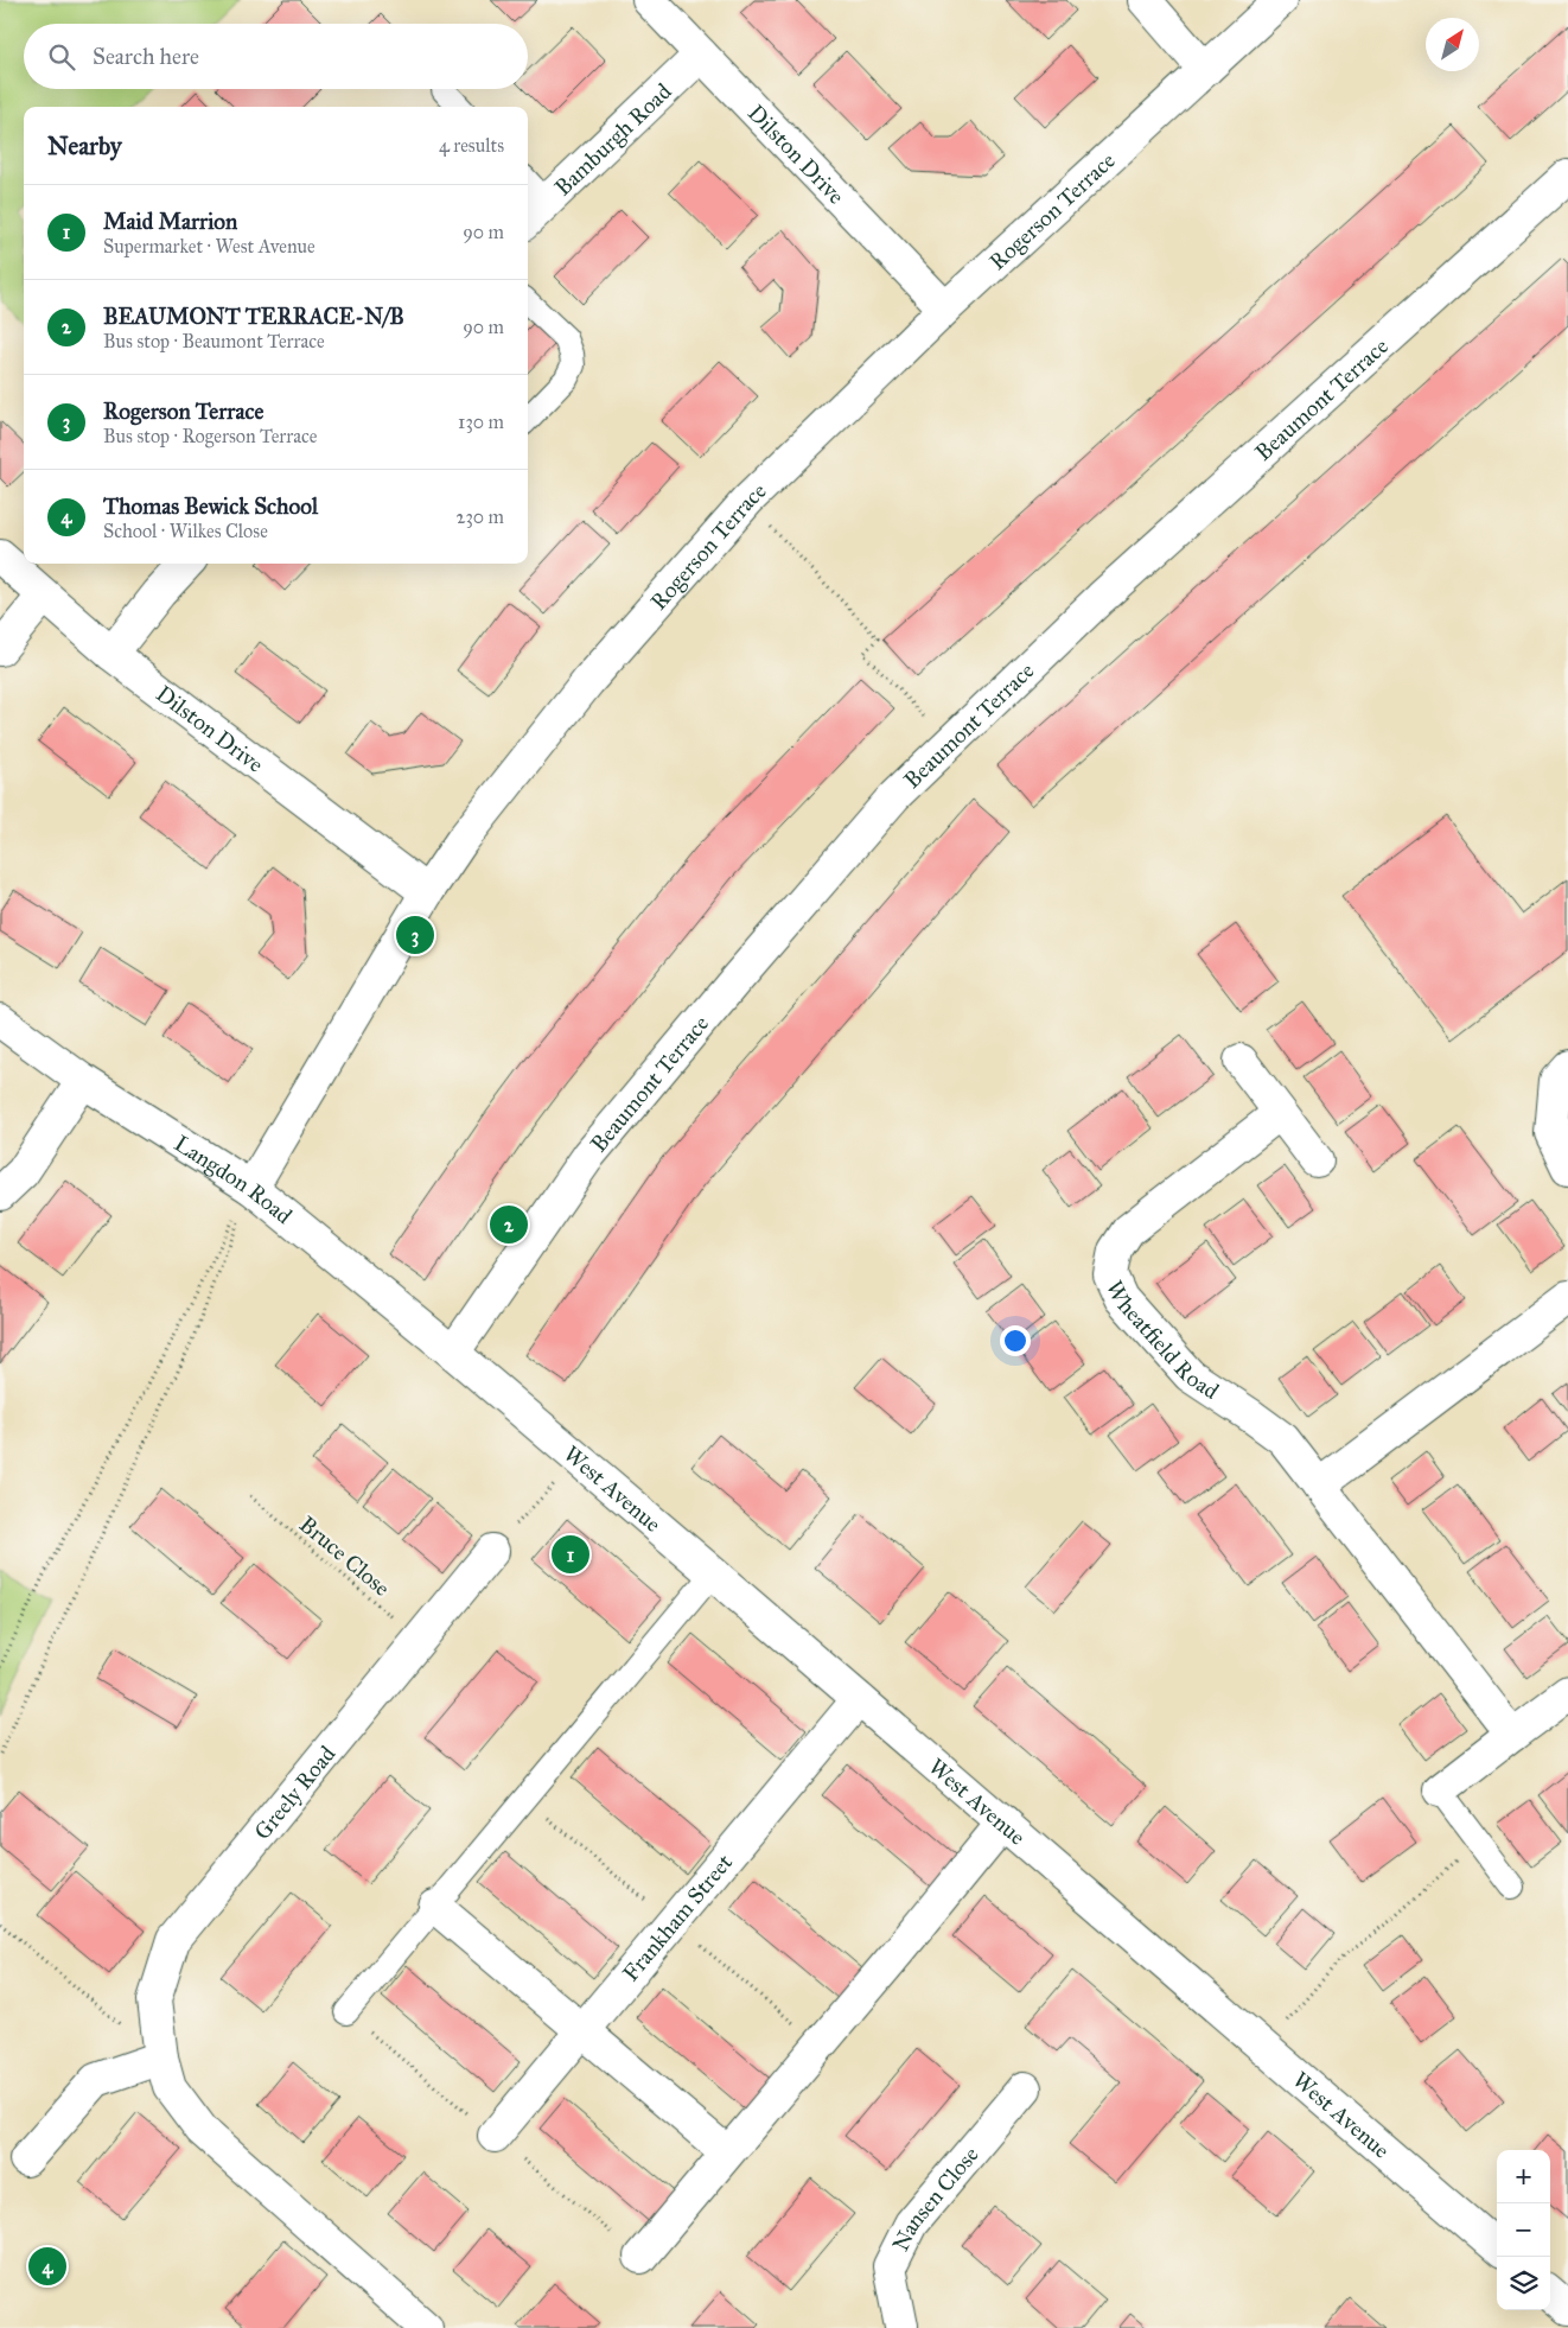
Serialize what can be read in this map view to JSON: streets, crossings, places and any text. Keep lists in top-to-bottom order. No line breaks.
{"streets":{"street":["Bamburgh Road","Dilston Drive","Rogerson Terrace","Beaumont Terrace","Langdon Road","Wheatfield Road","West Avenue","Greely Road","Frankham Street","Nansen Close"],"path":["Bruce Close"]},"crossings":[["Bamburgh Road","Dilston Drive"],["Dilston Drive","Rogerson Terrace"],["Rogerson Terrace","Langdon Road"],["Beaumont Terrace","Langdon Road"],["Beaumont Terrace","West Avenue"],["Langdon Road","West Avenue"],["West Avenue","Frankham Street"],["Bruce Close","Greely Road"]],"north":"top right","page":{"search":"Search here","heading":["Nearby","4 results"],"list":[{"mark":"1","name":"Maid Marrion","note":"Supermarket · West Avenue","value":"90 m"},{"mark":"2","name":"BEAUMONT TERRACE-N/B","note":"Bus stop · Beaumont Terrace","value":"90 m"},{"mark":"3","name":"Rogerson Terrace","note":"Bus stop · Rogerson Terrace","value":"130 m"},{"mark":"4","name":"Thomas Bewick School","note":"School · Wilkes Close","value":"230 m"}],"pins":["3","2","1","4"],"map_buttons":["+","−"]}}
